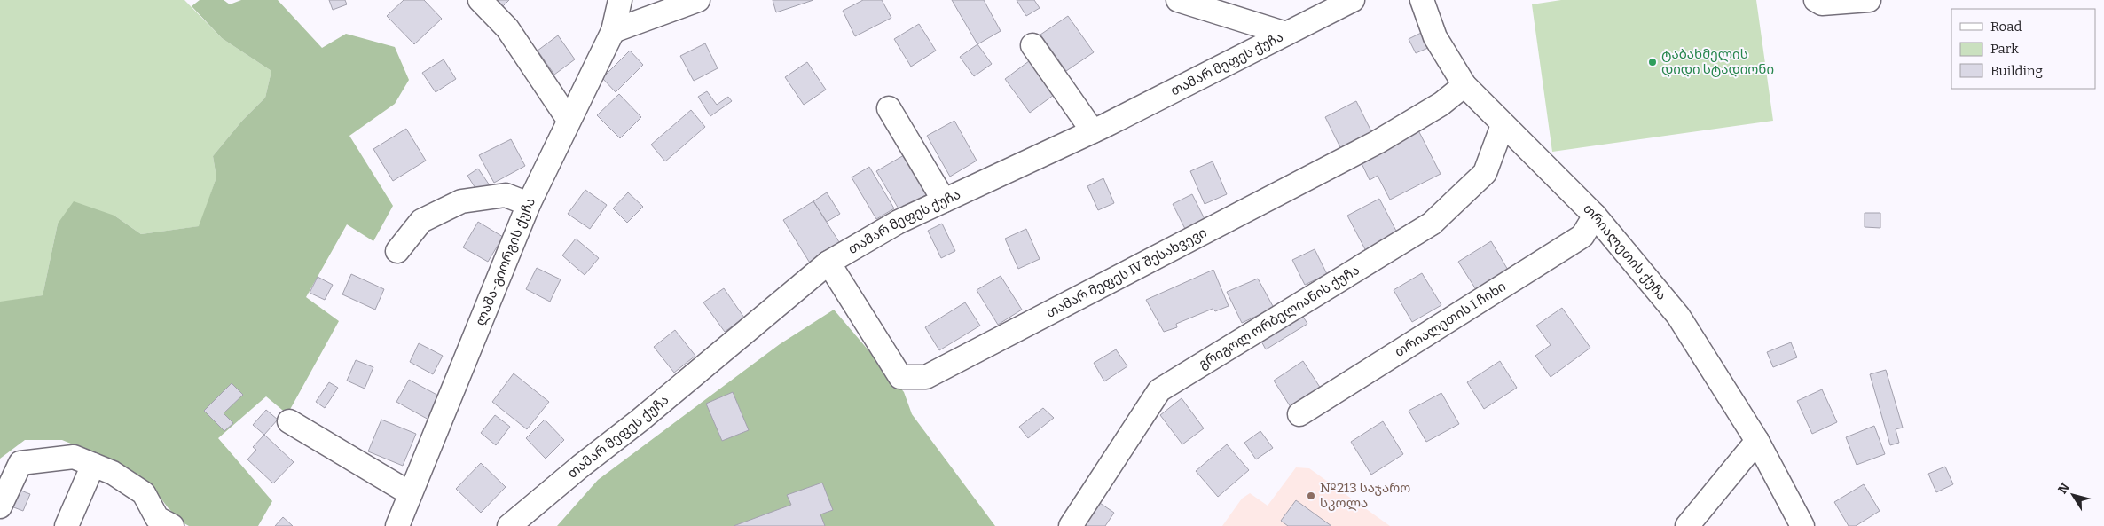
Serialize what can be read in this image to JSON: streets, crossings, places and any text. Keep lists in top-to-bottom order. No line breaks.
{"streets":{"street":["თამარ მეფეს ქუჩა","თრიალეთის ქუჩა","ლაშა-გიორგის ქუჩა","თამარ მეფეს IV შესახვევი","გრიგოლ ორბელიანის ქუჩა","თრიალეთის I ჩიხი"]},"crossings":[["თამარ მეფეს ქუჩა","თამარ მეფეს IV შესახვევი"],["თრიალეთის ქუჩა","თამარ მეფეს IV შესახვევი"],["თრიალეთის ქუჩა","გრიგოლ ორბელიანის ქუჩა"],["თრიალეთის ქუჩა","თრიალეთის I ჩიხი"]],"places":["ტაბახმელის დიდი სტადიონი","№213 საჯარო სკოლა"],"legend":["Road","Park","Building"],"north":"top left"}
